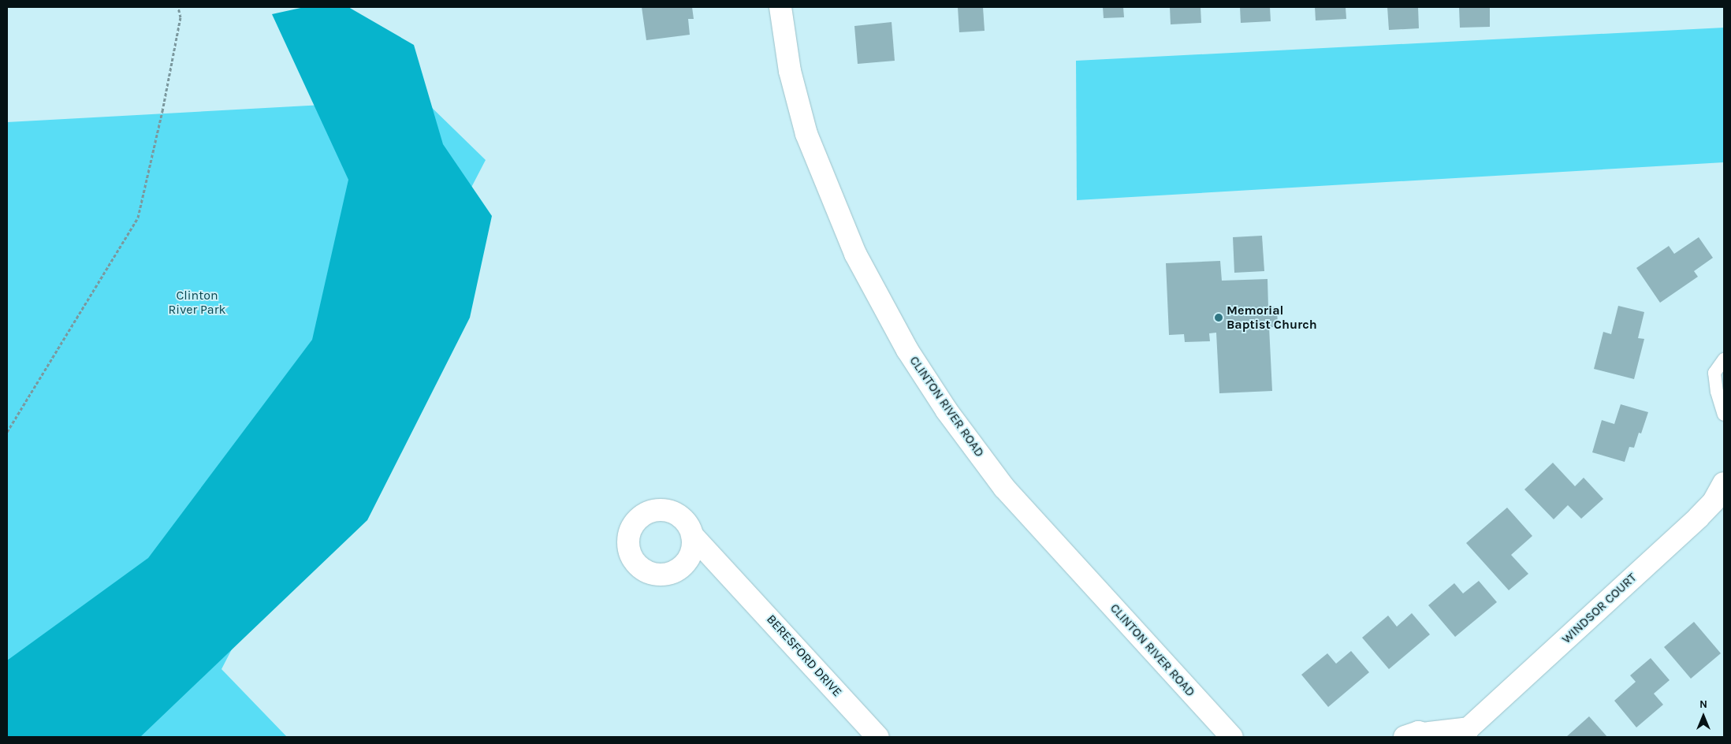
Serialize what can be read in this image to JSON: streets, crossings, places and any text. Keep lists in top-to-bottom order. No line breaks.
{"streets":{"street":["CLINTON RIVER ROAD","WINDSOR COURT","BERESFORD DRIVE"]},"parks":["Clinton River Park"],"places":["Memorial Baptist Church"],"north":"top"}
